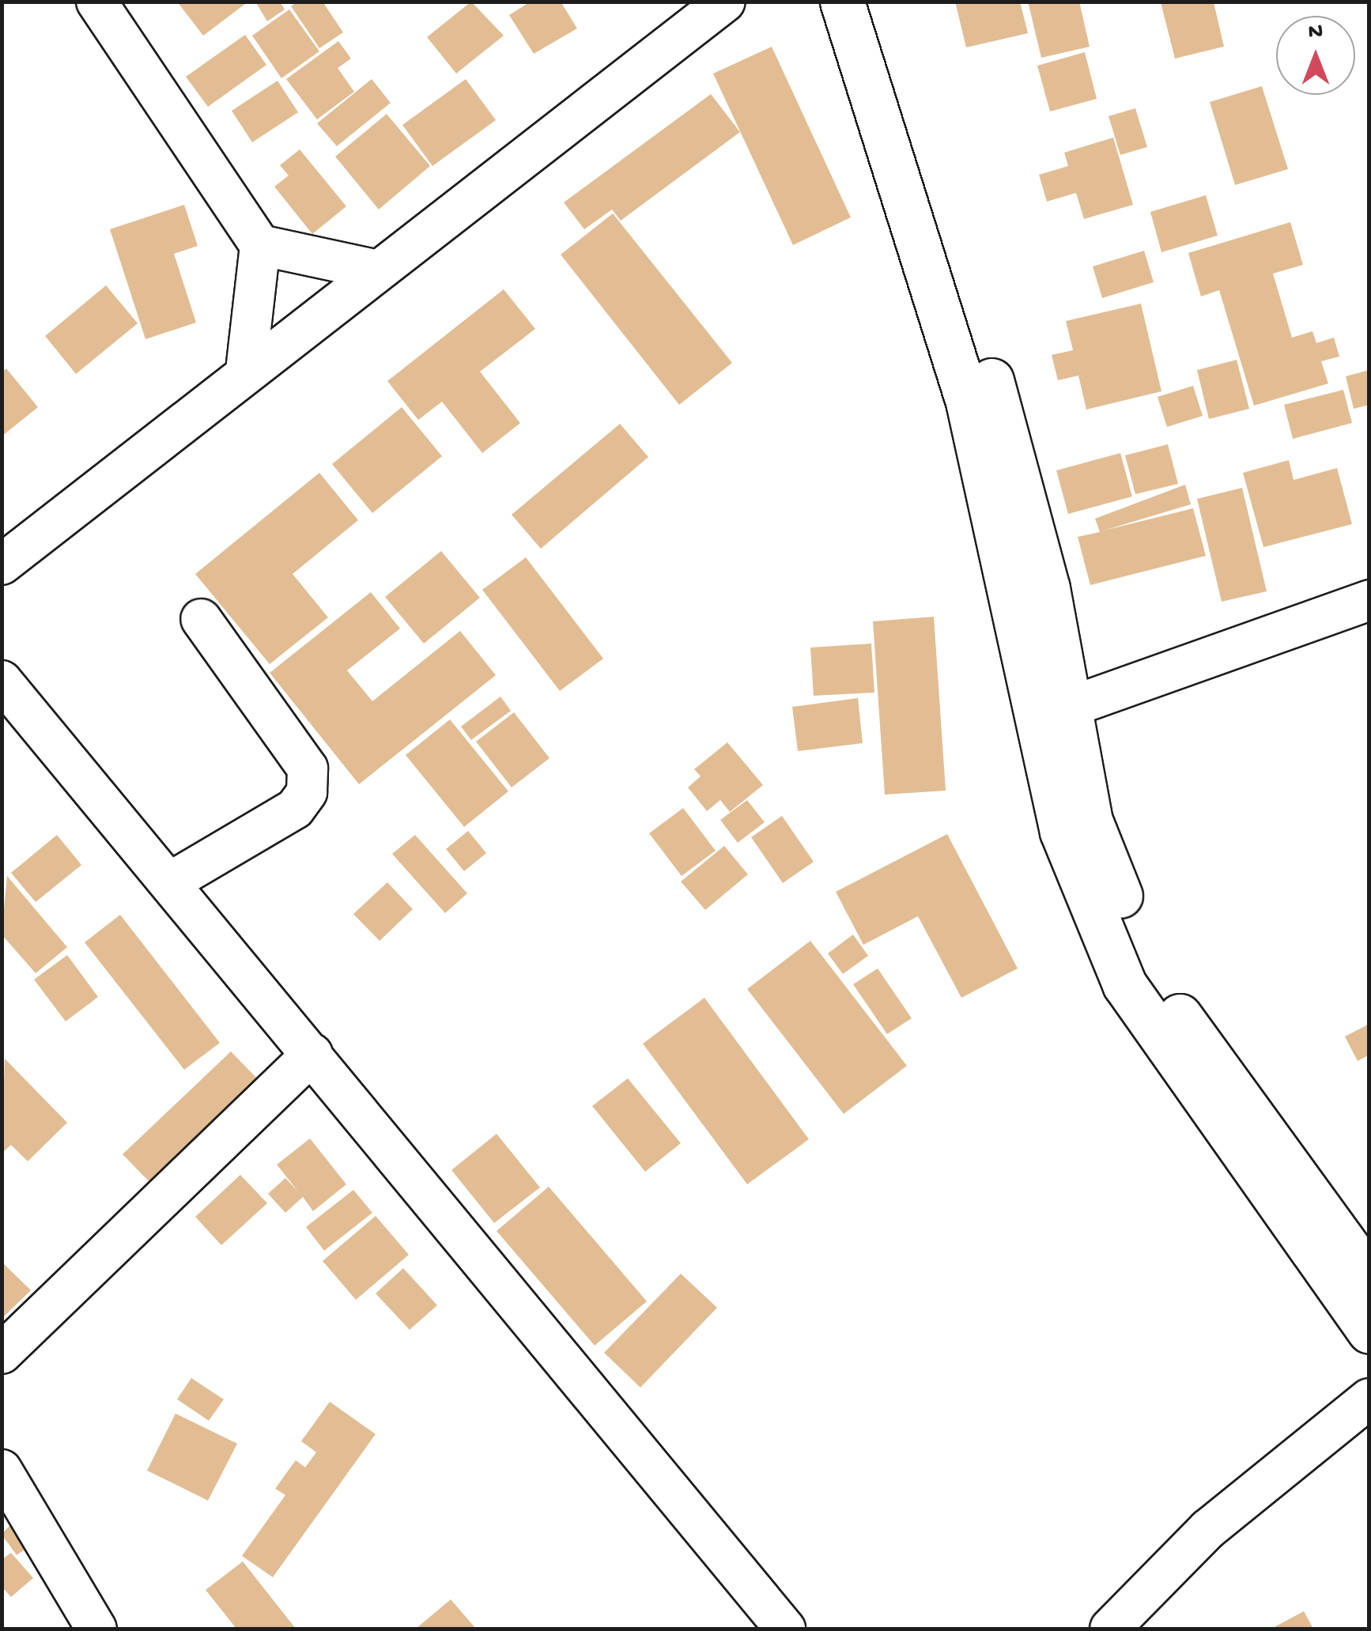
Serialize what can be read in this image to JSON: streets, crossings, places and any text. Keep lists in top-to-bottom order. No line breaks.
{"north":"top"}
